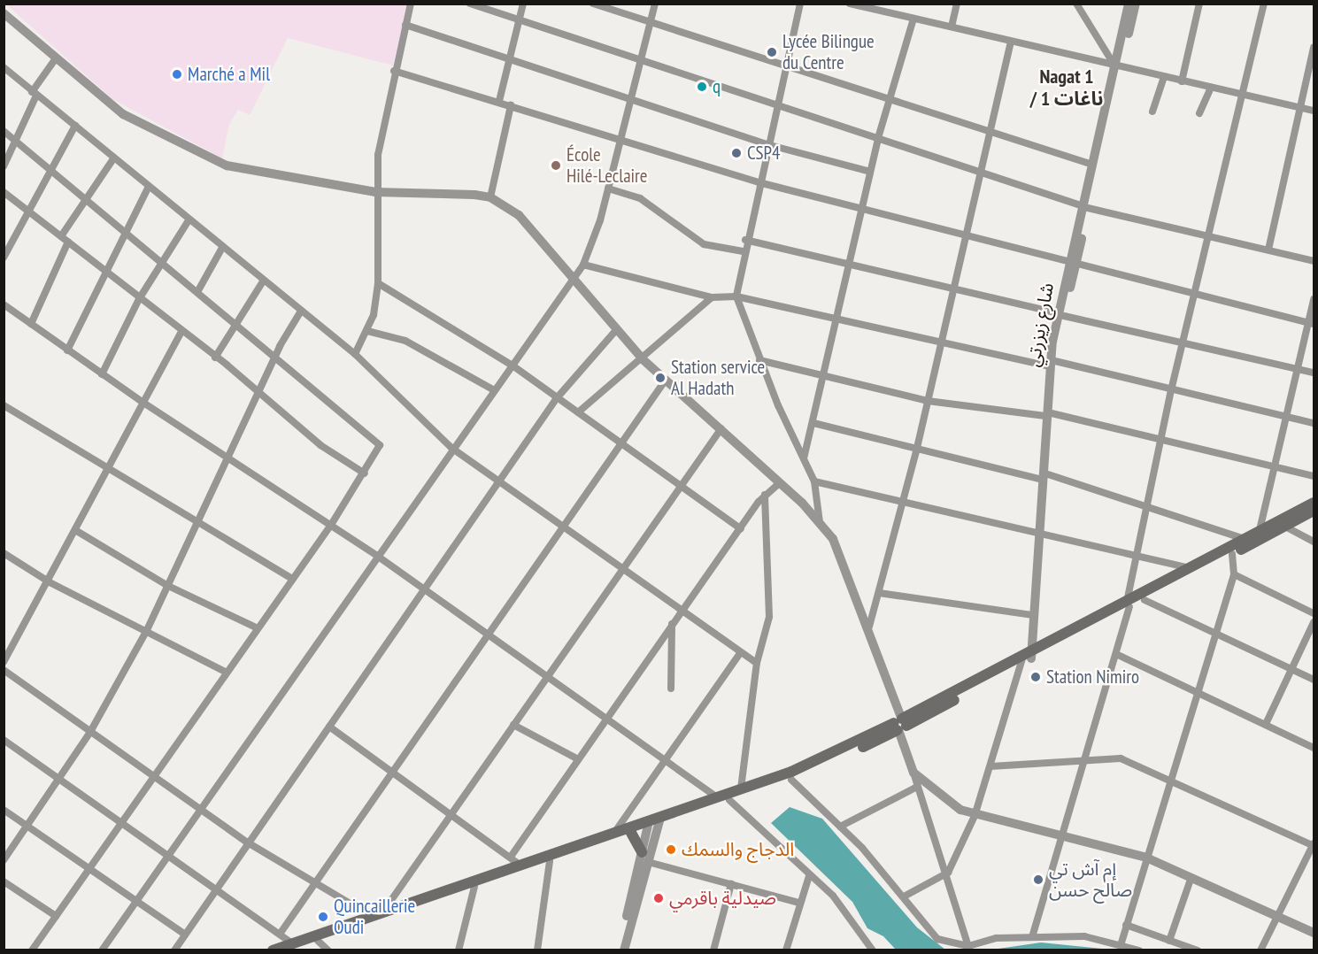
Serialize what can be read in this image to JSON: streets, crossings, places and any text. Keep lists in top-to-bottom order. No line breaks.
{"streets":{"street":["شارع زيزرتي"]},"districts":["Nagat 1 / ناغات 1"],"places":["Lycée Bilingue du Centre","Marché a Mil","q","CSP4","École Hilé-Leclaire","Station service Al Hadath","Station Nimiro","الدجاج والسمك","إم آش تي صالح حسن","صيدلية باقرمي","Quincaillerie Oudi"]}
